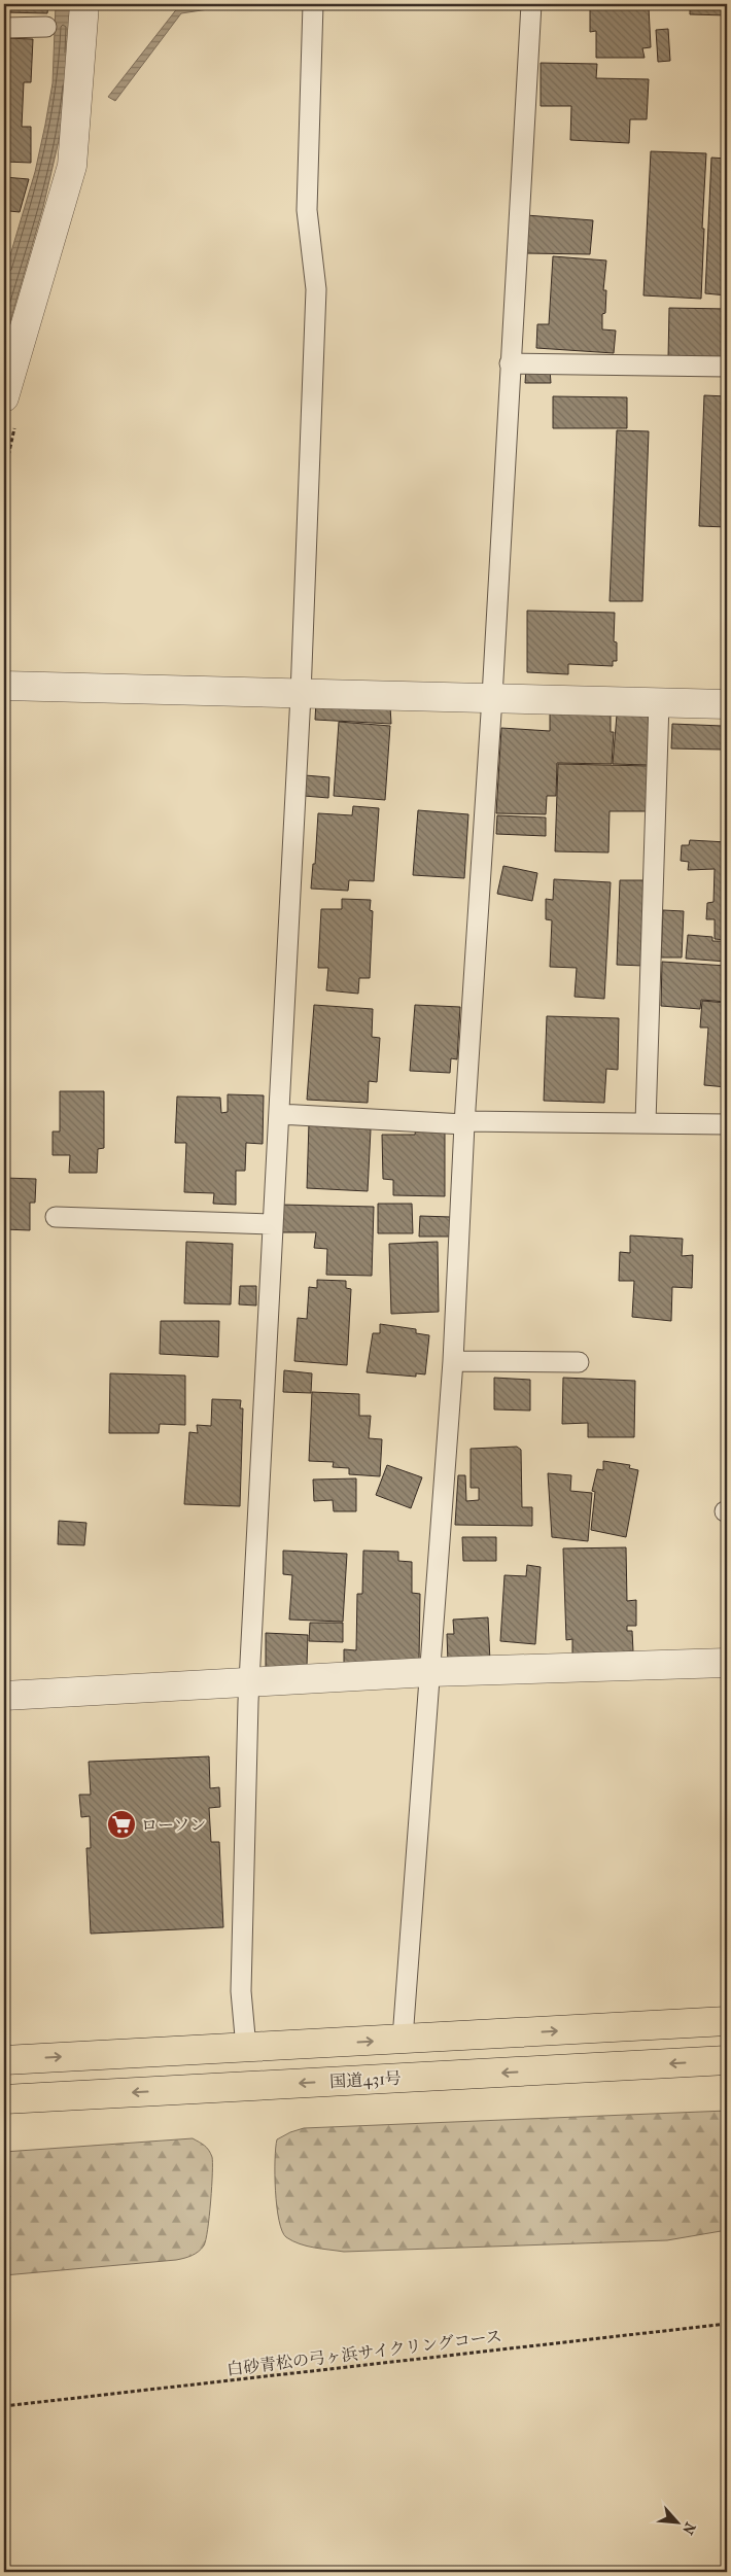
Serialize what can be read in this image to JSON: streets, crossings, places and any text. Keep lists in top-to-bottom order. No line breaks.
{"streets":{"highway":["国道431号"],"path":["白砂青松の弓ヶ浜サイクリングコース"]},"places":{"supermarket":["ローソン"]},"north":"bottom right"}
